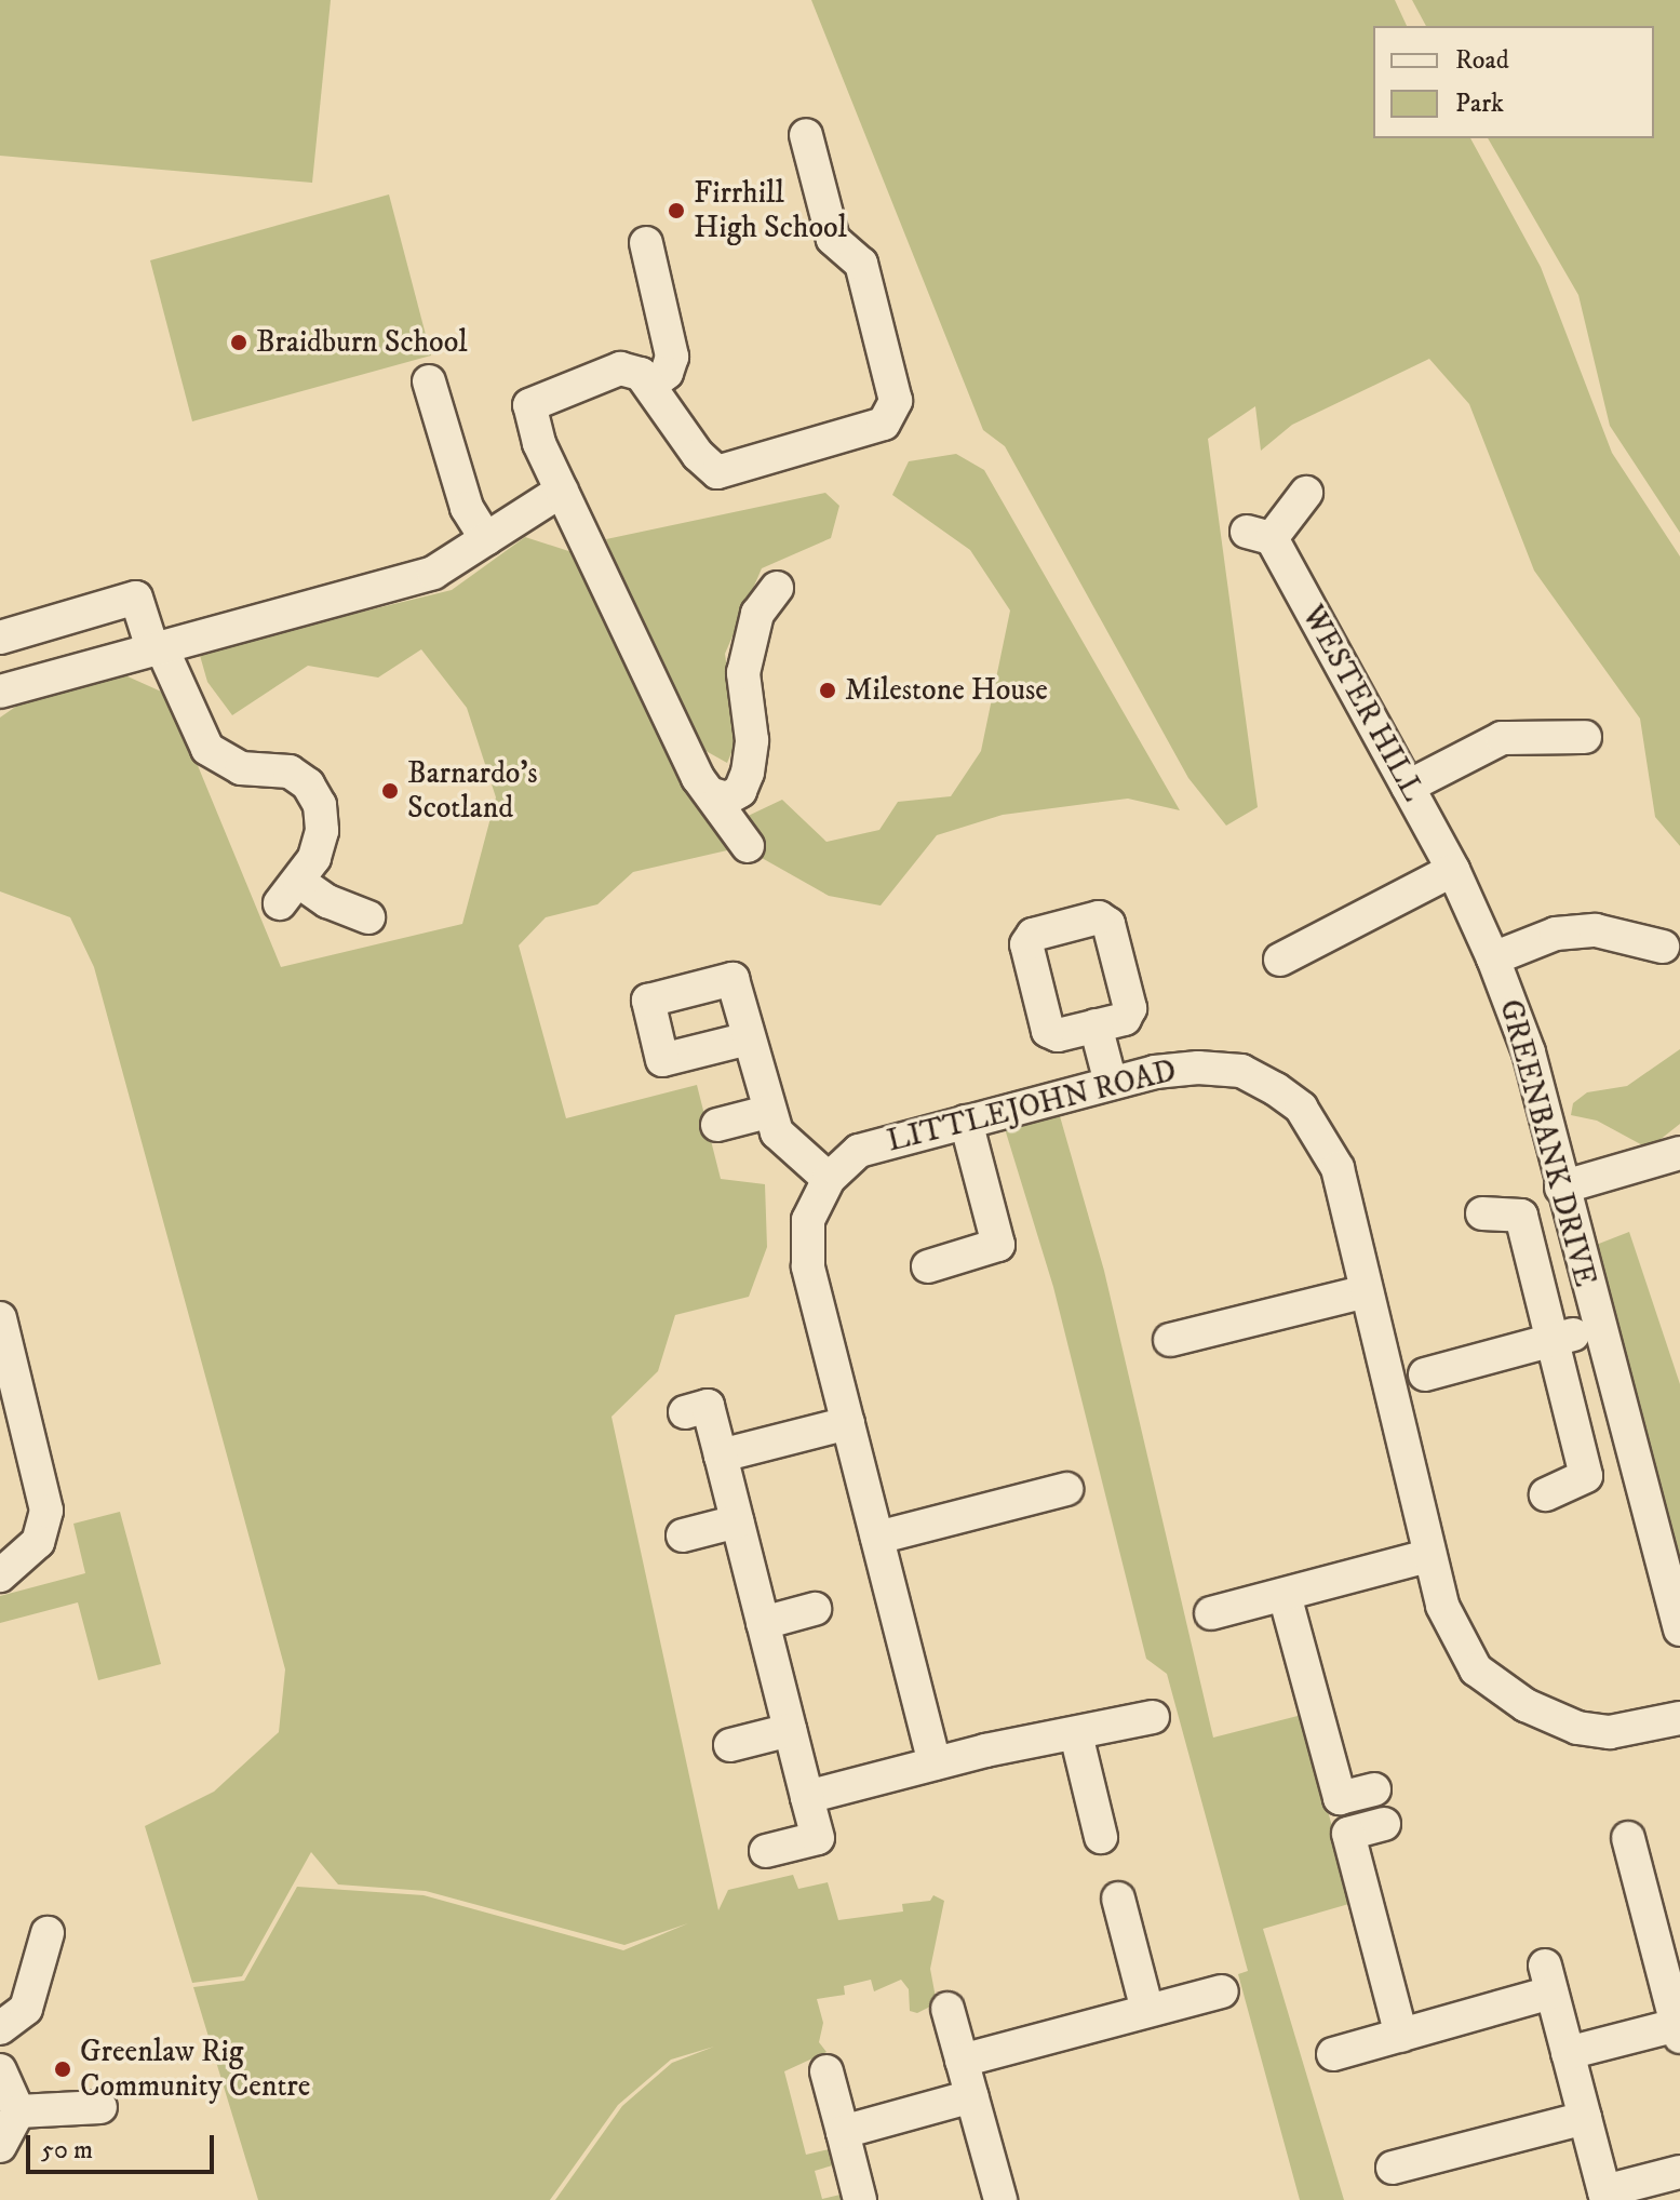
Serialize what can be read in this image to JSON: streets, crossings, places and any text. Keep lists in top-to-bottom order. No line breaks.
{"streets":{"street":["WESTER HILL","LITTLEJOHN ROAD","GREENBANK DRIVE"]},"crossings":[["WESTER HILL","GREENBANK DRIVE"]],"places":["Firrhill High School","Braidburn School","Milestone House","Barnardo's Scotland","Greenlaw Rig Community Centre"],"legend":["Road","Park"],"scale_bar":"50 m"}
